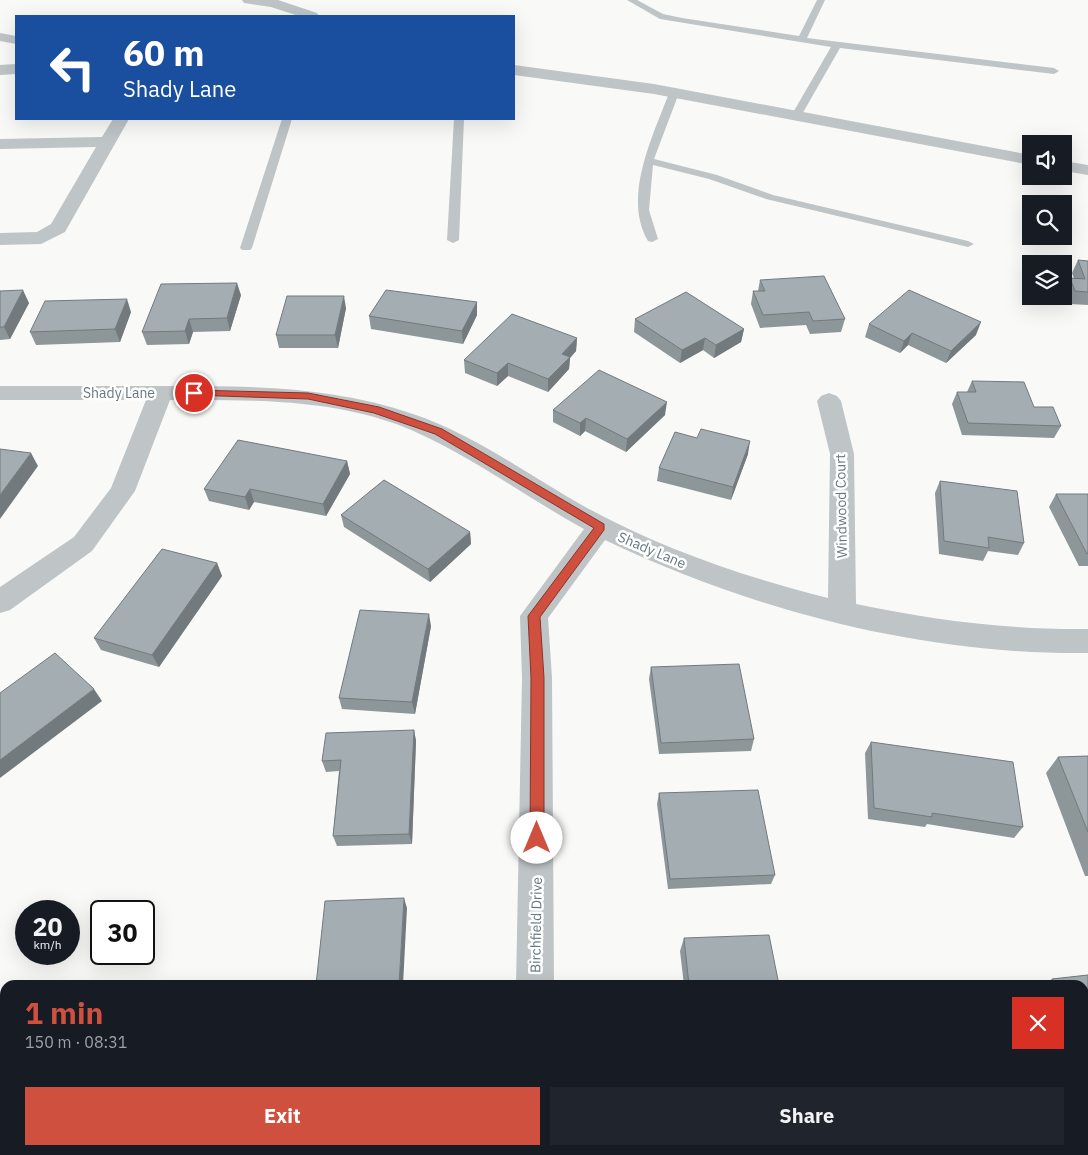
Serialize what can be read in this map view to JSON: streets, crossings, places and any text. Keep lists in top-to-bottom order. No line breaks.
{"streets":{"street":["Shady Lane","Windwood Court","Birchfield Drive"]},"crossings":[["Shady Lane","Windwood Court"],["Shady Lane","Birchfield Drive"]],"page":{"turn":["60 m","Shady Lane"],"speed":"20 km/h","limit":"30","heading":["1 min","150 m · 08:31"],"buttons":["Exit","Share"]}}
